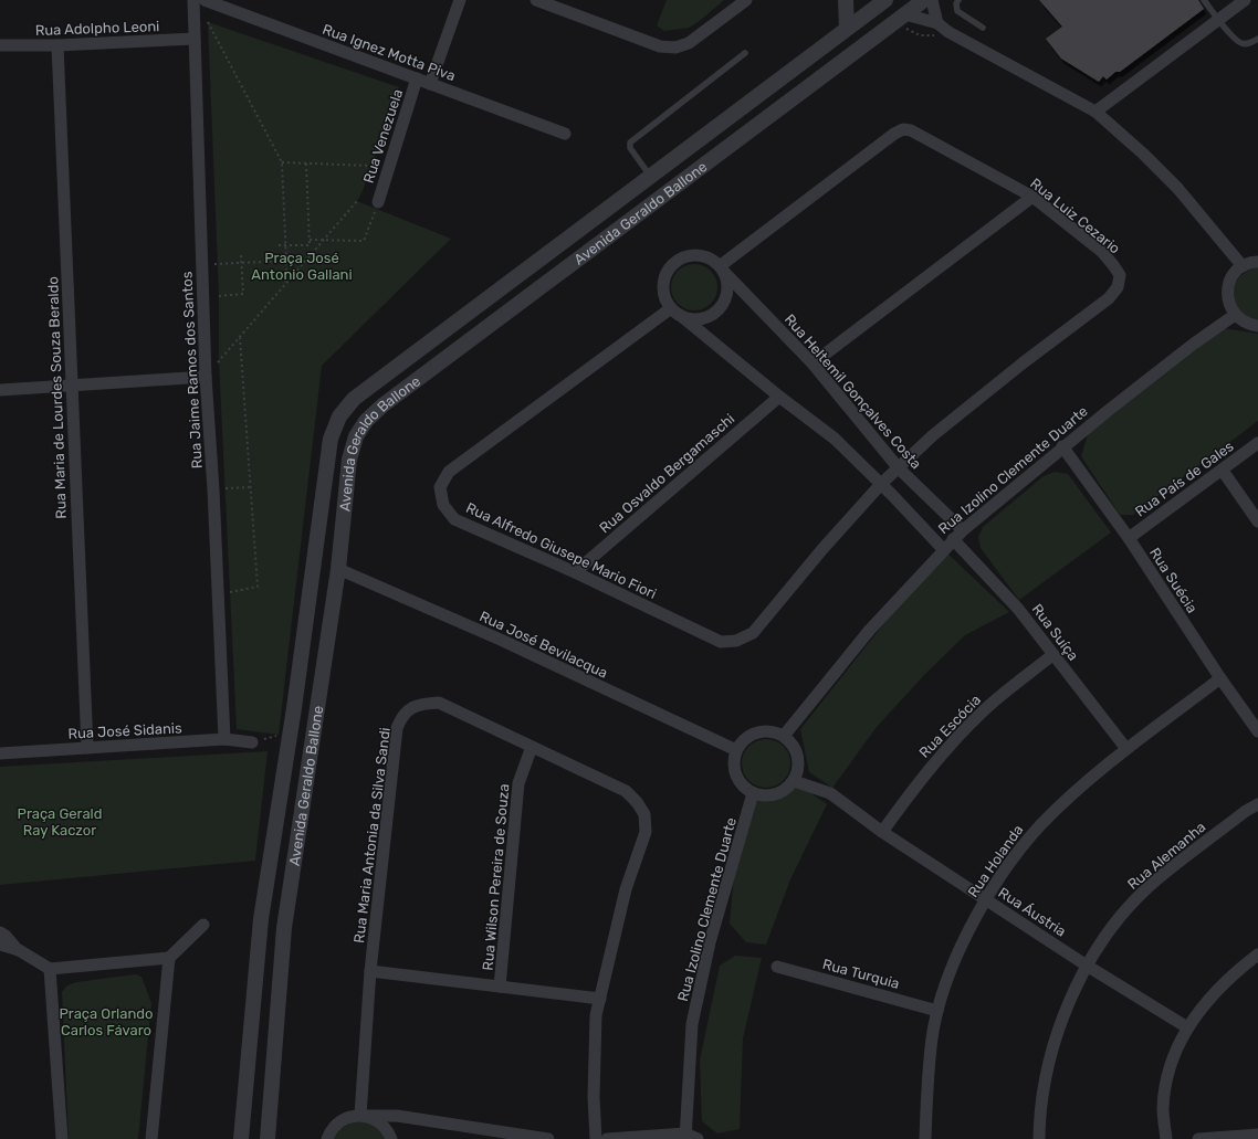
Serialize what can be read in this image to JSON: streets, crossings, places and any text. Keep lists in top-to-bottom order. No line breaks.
{"streets":{"street":["Rua Adolpho Leoni","Rua Ignez Motta Piva","Rua Venezuela","Avenida Geraldo Ballone","Rua Luiz Cezario","Rua Jaime Ramos dos Santos","Rua Heltemil Gonçalves Costa","Rua Maria de Lourdes Souza Beraldo","Rua Izolino Clemente Duarte","Rua Osvaldo Bergamaschi","Rua País de Gales","Rua Alfredo Giusepe Mario Fiori","Rua Suécia","Rua Suíça","Rua José Bevilacqua","Rua Escócia","Rua José Sidanis","Rua Maria Antonia da Silva Sandi","Rua Alemanha","Rua Holanda","Rua Wilson Pereira de Souza","Rua Áustria","Rua Turquia"]},"crossings":[["Rua Adolpho Leoni","Rua Jaime Ramos dos Santos"],["Rua Adolpho Leoni","Rua Maria de Lourdes Souza Beraldo"],["Rua Ignez Motta Piva","Rua Venezuela"],["Avenida Geraldo Ballone","Rua José Bevilacqua"],["Rua Luiz Cezario","Rua Heltemil Gonçalves Costa"],["Rua Luiz Cezario","Rua Alfredo Giusepe Mario Fiori"],["Rua Jaime Ramos dos Santos","Rua José Sidanis"],["Rua Heltemil Gonçalves Costa","Rua Izolino Clemente Duarte"],["Rua Heltemil Gonçalves Costa","Rua Alfredo Giusepe Mario Fiori"],["Rua Maria de Lourdes Souza Beraldo","Rua José Sidanis"],["Rua Izolino Clemente Duarte","Rua Suécia"],["Rua Izolino Clemente Duarte","Rua Suíça"],["Rua Izolino Clemente Duarte","Rua José Bevilacqua"],["Rua Izolino Clemente Duarte","Rua Áustria"],["Rua Osvaldo Bergamaschi","Rua Alfredo Giusepe Mario Fiori"],["Rua País de Gales","Rua Suécia"],["Rua Suécia","Rua Holanda"],["Rua Suíça","Rua Escócia"],["Rua Suíça","Rua Holanda"],["Rua José Bevilacqua","Rua Áustria"],["Rua Escócia","Rua Áustria"],["Rua Maria Antonia da Silva Sandi","Rua Wilson Pereira de Souza"],["Rua Alemanha","Rua Áustria"],["Rua Holanda","Rua Áustria"],["Rua Holanda","Rua Turquia"]],"parks":["Praça José Antonio Gallani","Praça Gerald Ray Kaczor","Praça Orlando Carlos Fávaro"]}
